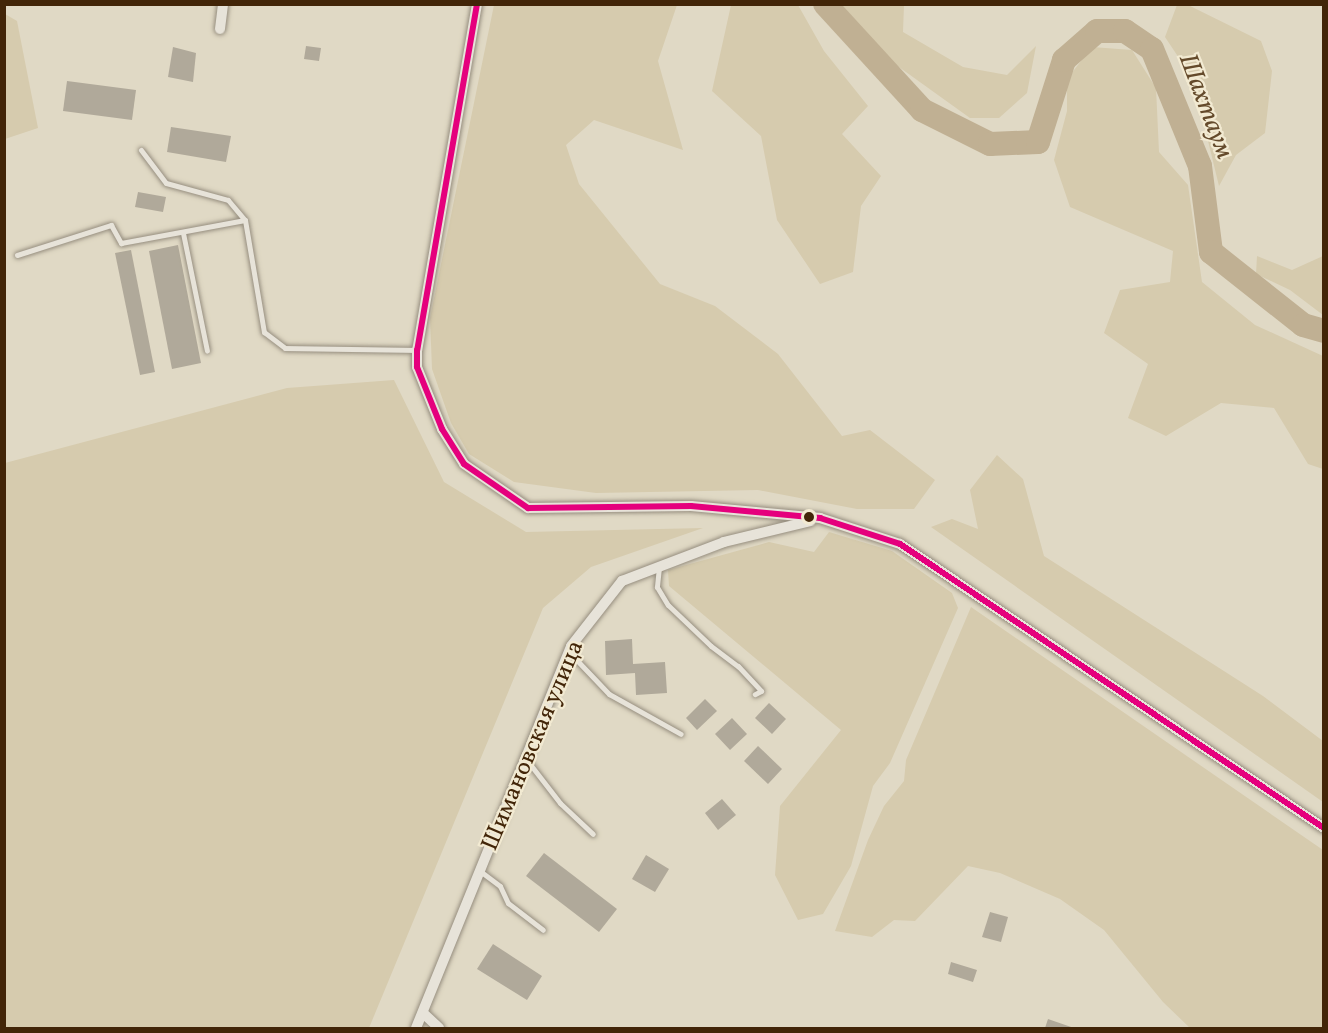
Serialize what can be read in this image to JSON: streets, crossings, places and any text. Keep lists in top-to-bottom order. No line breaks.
{"streets":{"street":["Шимановская улица"]},"water":["Шахтаум"]}
